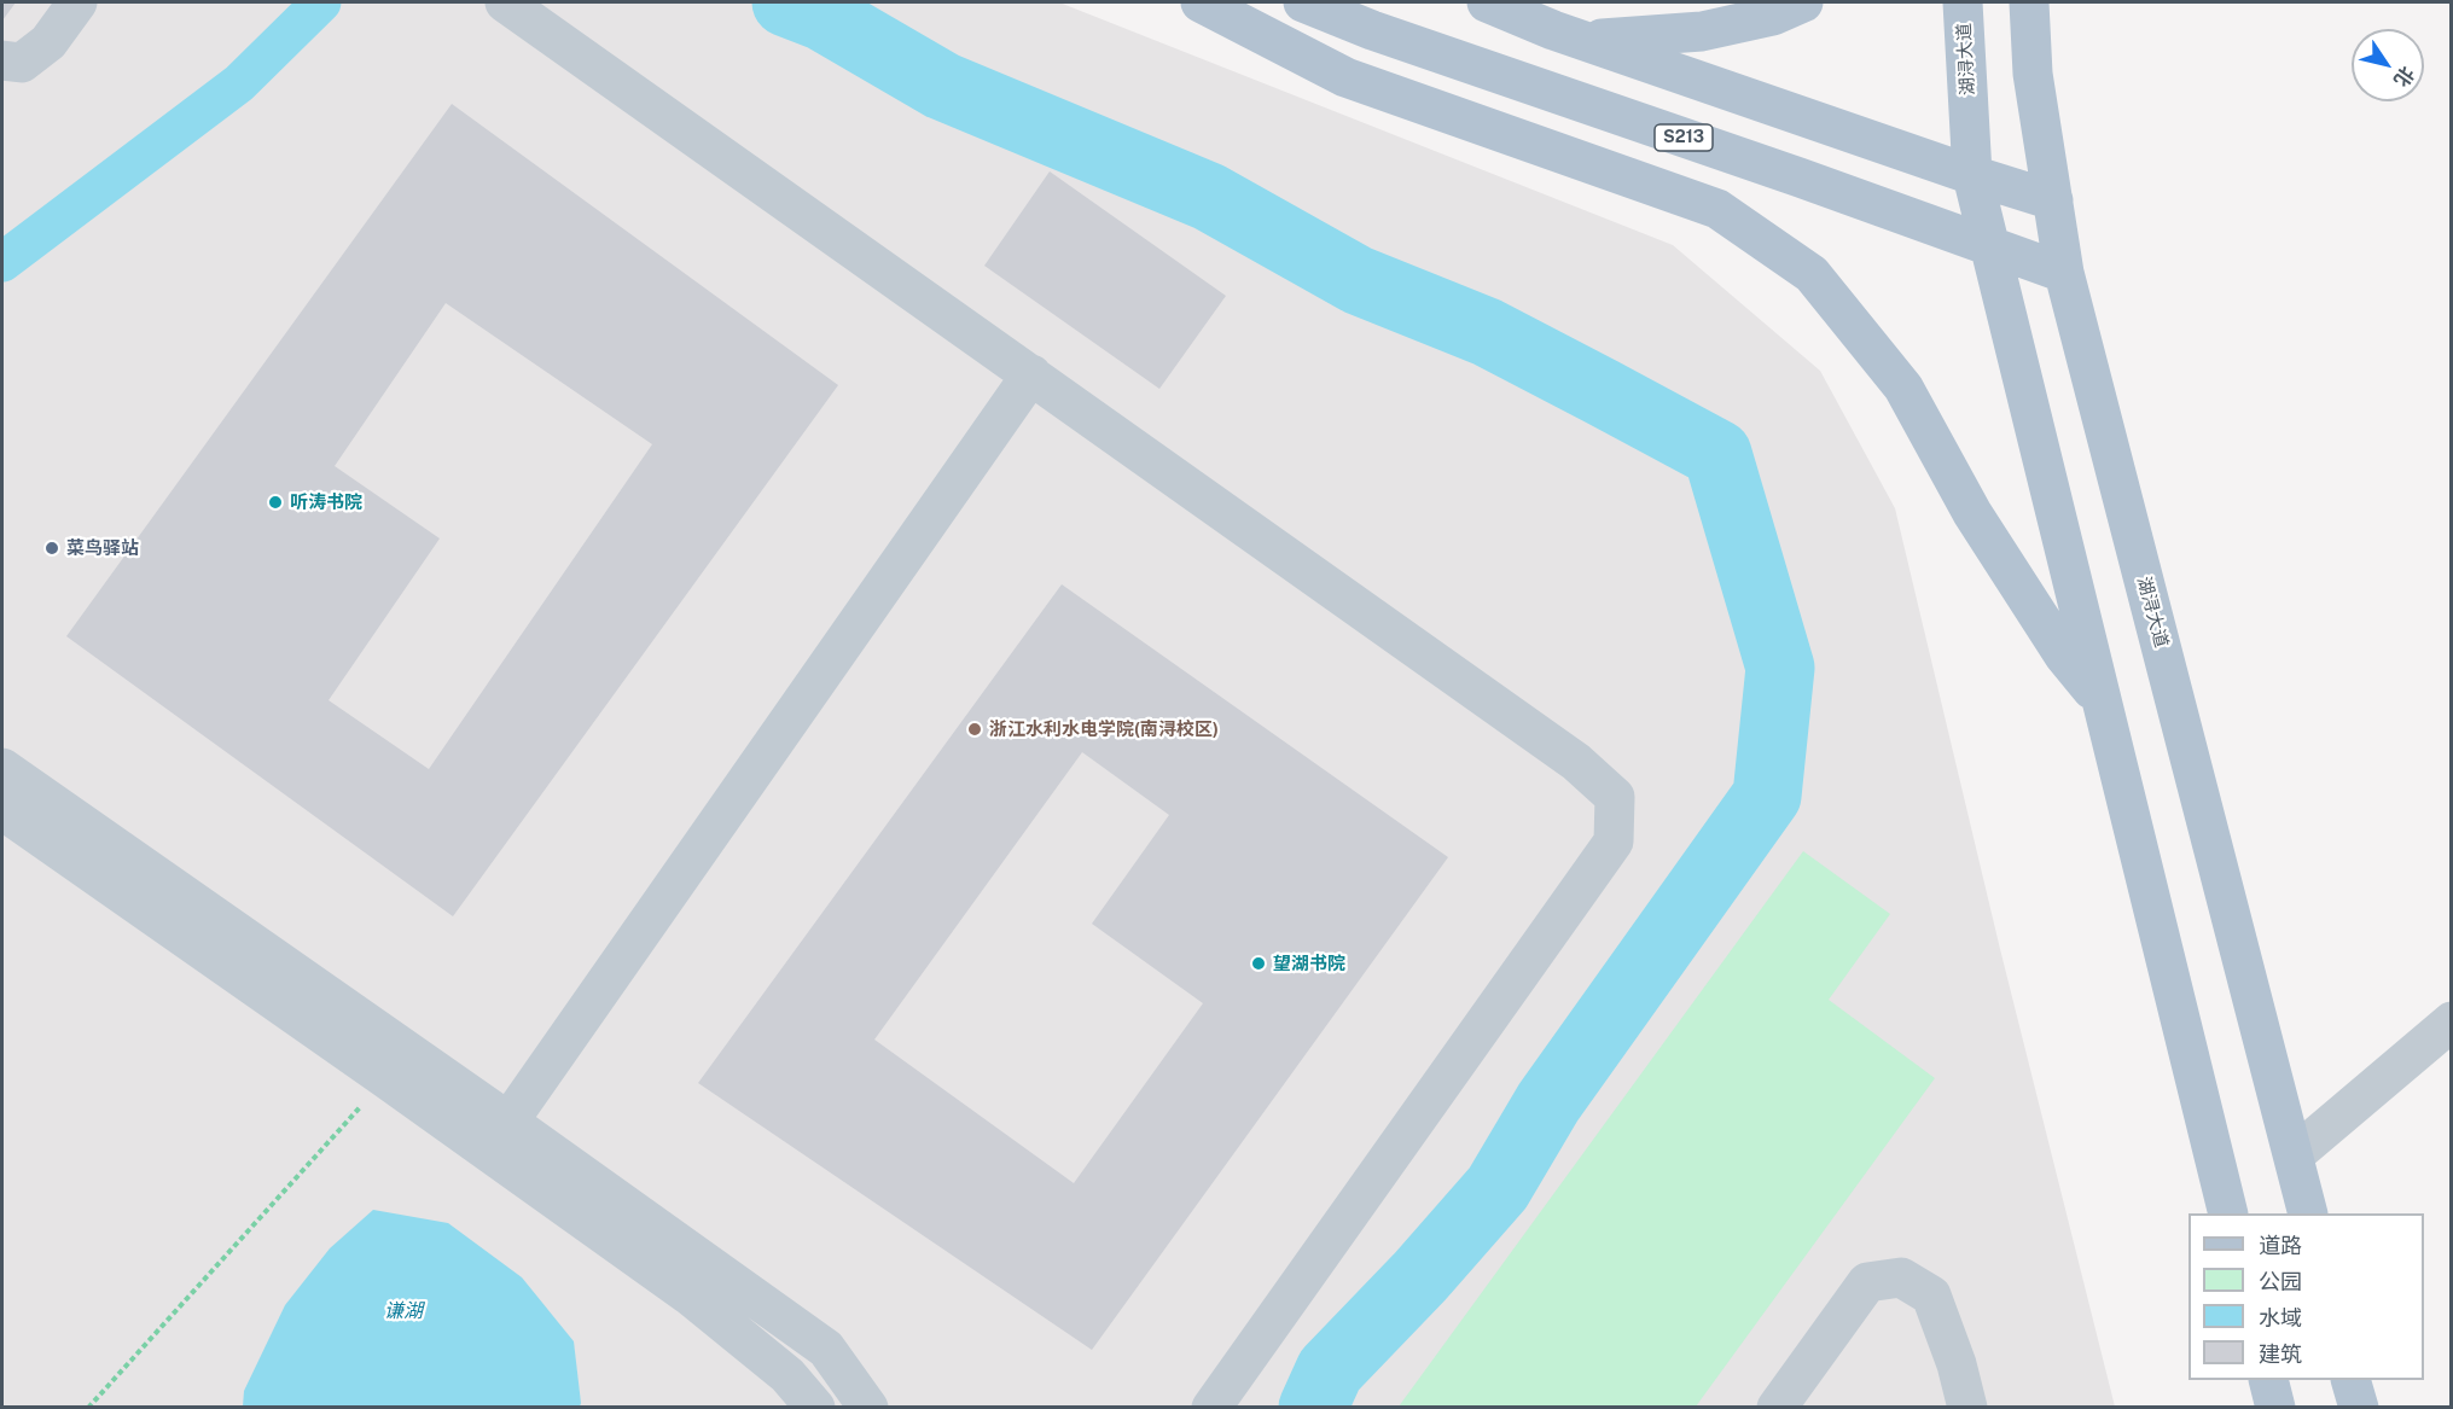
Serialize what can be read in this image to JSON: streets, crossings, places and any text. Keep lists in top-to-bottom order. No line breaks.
{"streets":{"main road":["湖浔大道","S213"]},"crossings":[["湖浔大道","S213"]],"water":["谦湖"],"places":["听涛书院","菜鸟驿站","浙江水利水电学院(南浔校区)","望湖书院"],"legend":["道路","公园","水域","建筑"],"north":"bottom right"}
